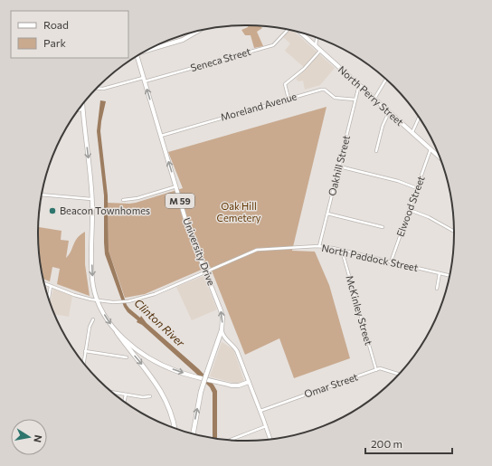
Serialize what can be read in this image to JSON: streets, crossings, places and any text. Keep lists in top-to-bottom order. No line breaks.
{"streets":{"highway":["M 59"],"main road":["North Perry Street","University Drive"],"street":["Seneca Street","Moreland Avenue","Oakhill Street","Elwood Street","North Paddock Street","McKinley Street","Omar Street"]},"crossings":[["Seneca Street","University Drive"],["North Perry Street","Oakhill Street"],["North Perry Street","Elwood Street"],["Moreland Avenue","Oakhill Street"],["Moreland Avenue","University Drive"],["Oakhill Street","North Paddock Street"],["M 59","University Drive"],["Elwood Street","North Paddock Street"],["University Drive","North Paddock Street"],["North Paddock Street","McKinley Street"],["McKinley Street","Omar Street"]],"one_way":["University Drive"],"water":["Clinton River"],"parks":["Oak Hill Cemetery"],"places":["Beacon Townhomes"],"legend":["Road","Park"],"scale_bar":"200 m","north":"right"}
